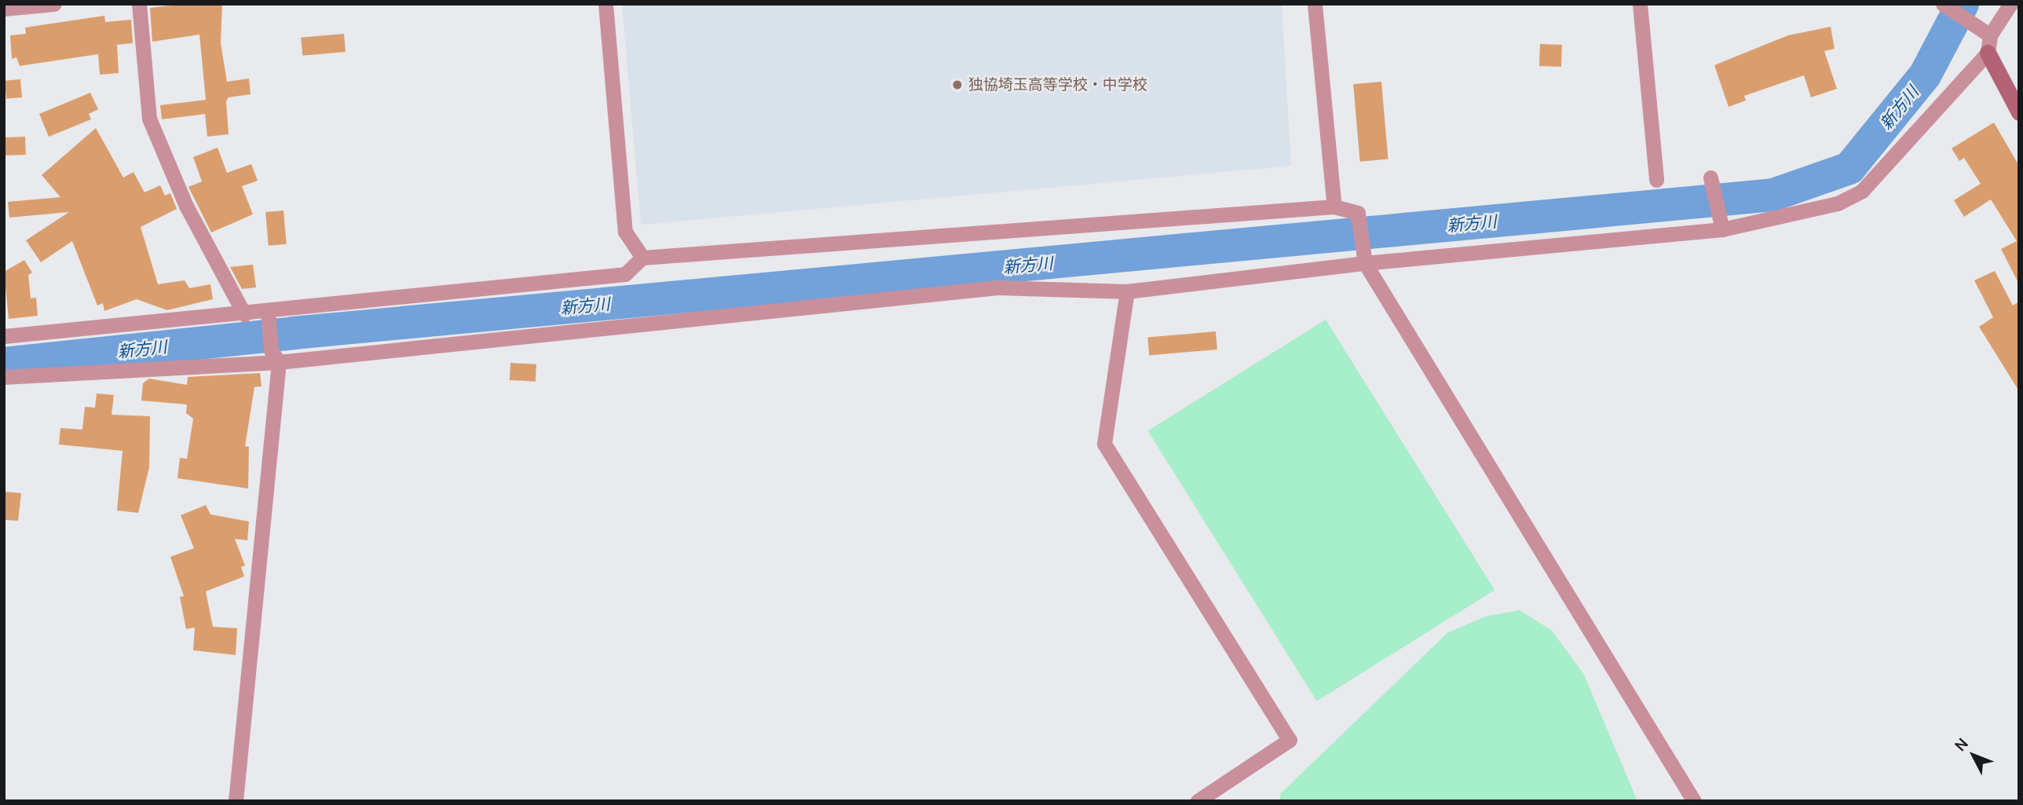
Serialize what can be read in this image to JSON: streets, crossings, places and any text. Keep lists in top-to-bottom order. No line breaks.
{"water":["新方川"],"places":["独協埼玉高等学校・中学校"],"north":"top left"}
